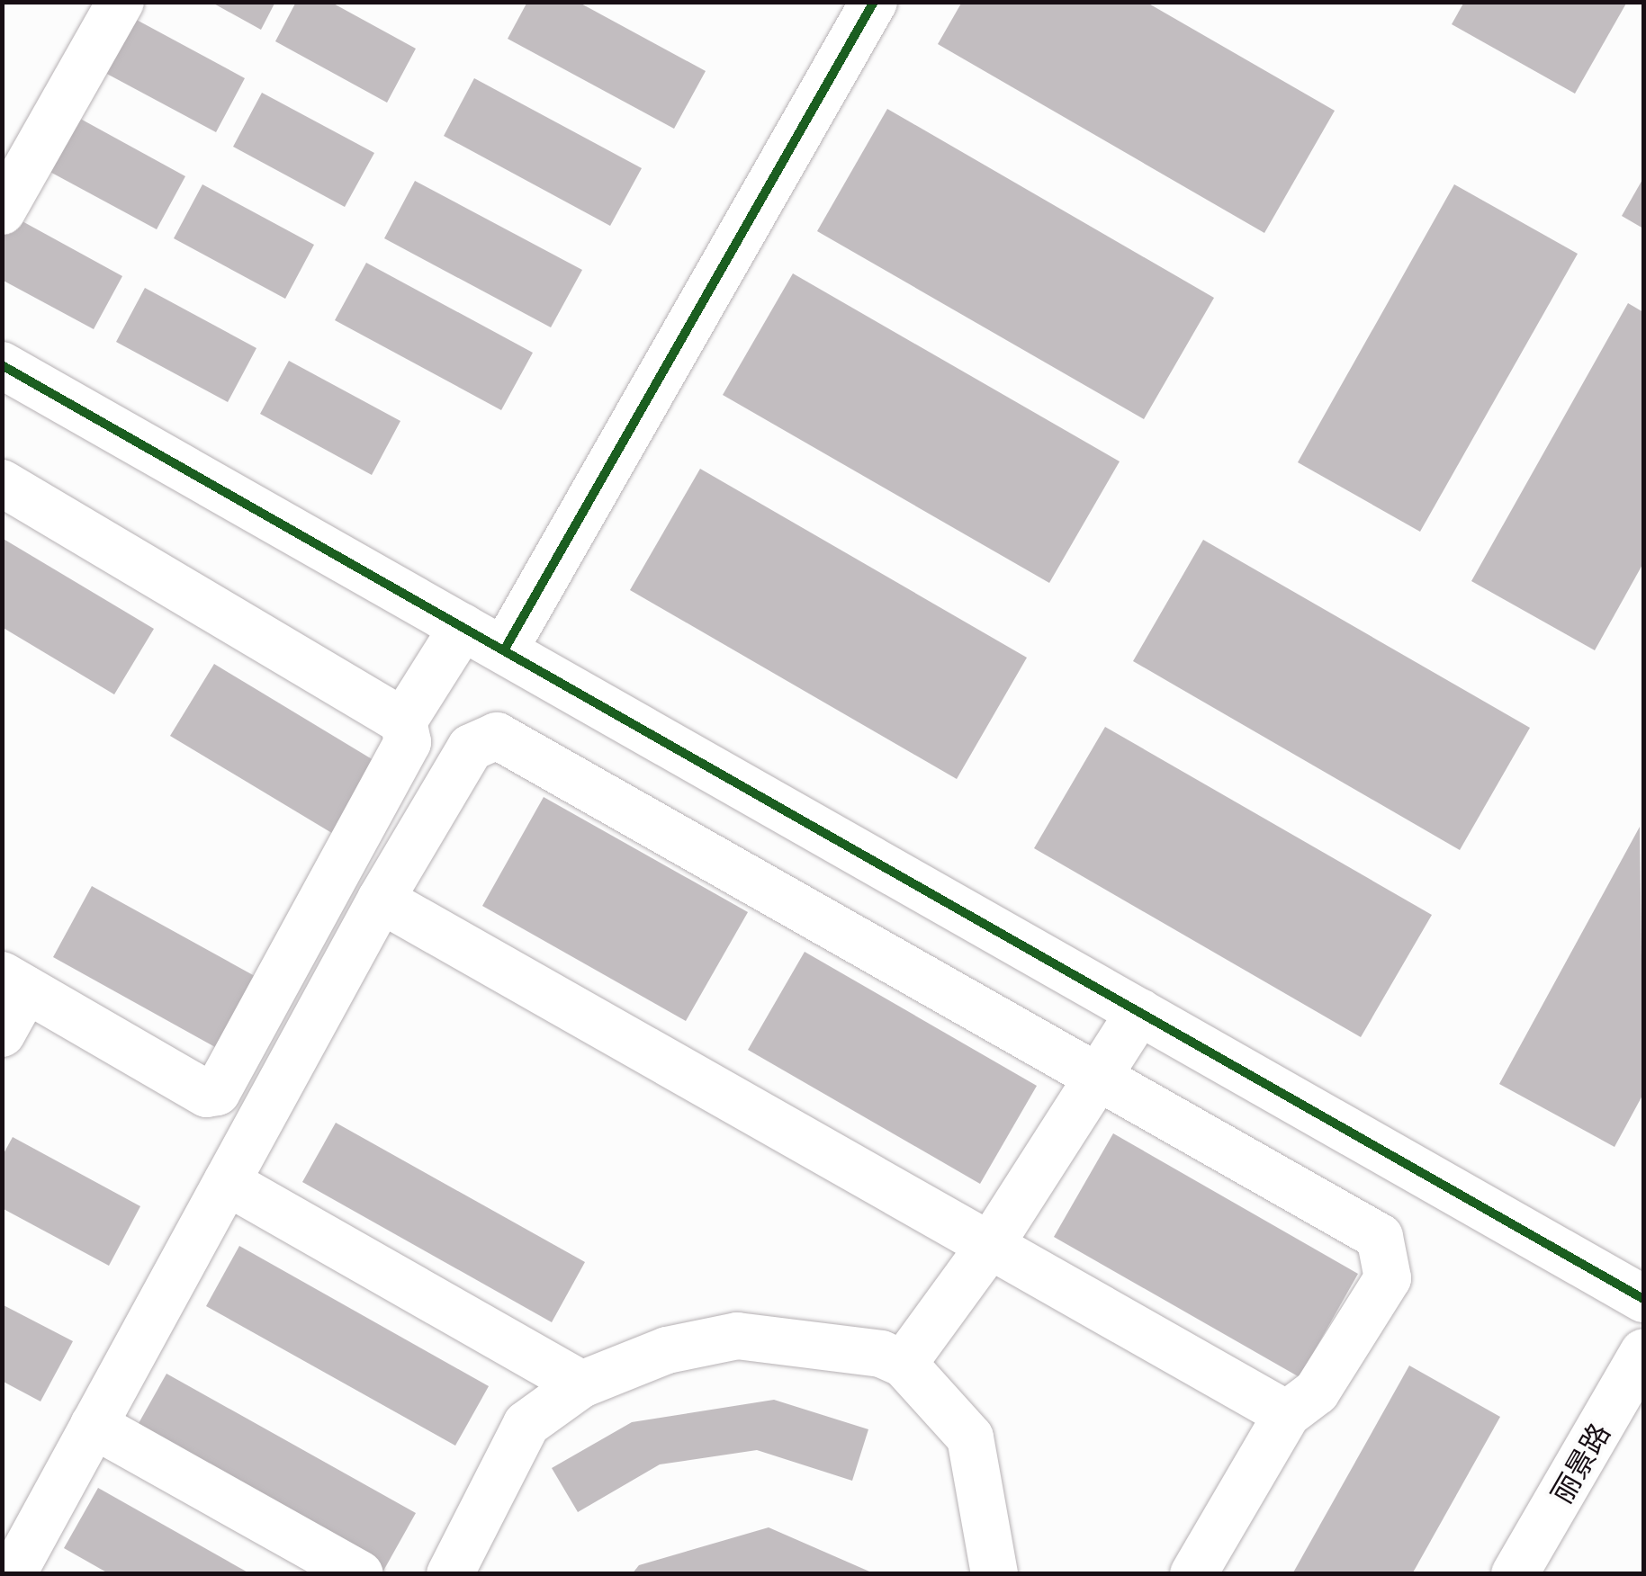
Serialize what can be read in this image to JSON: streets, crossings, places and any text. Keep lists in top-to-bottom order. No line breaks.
{"streets":{"street":["丽景路"]}}
